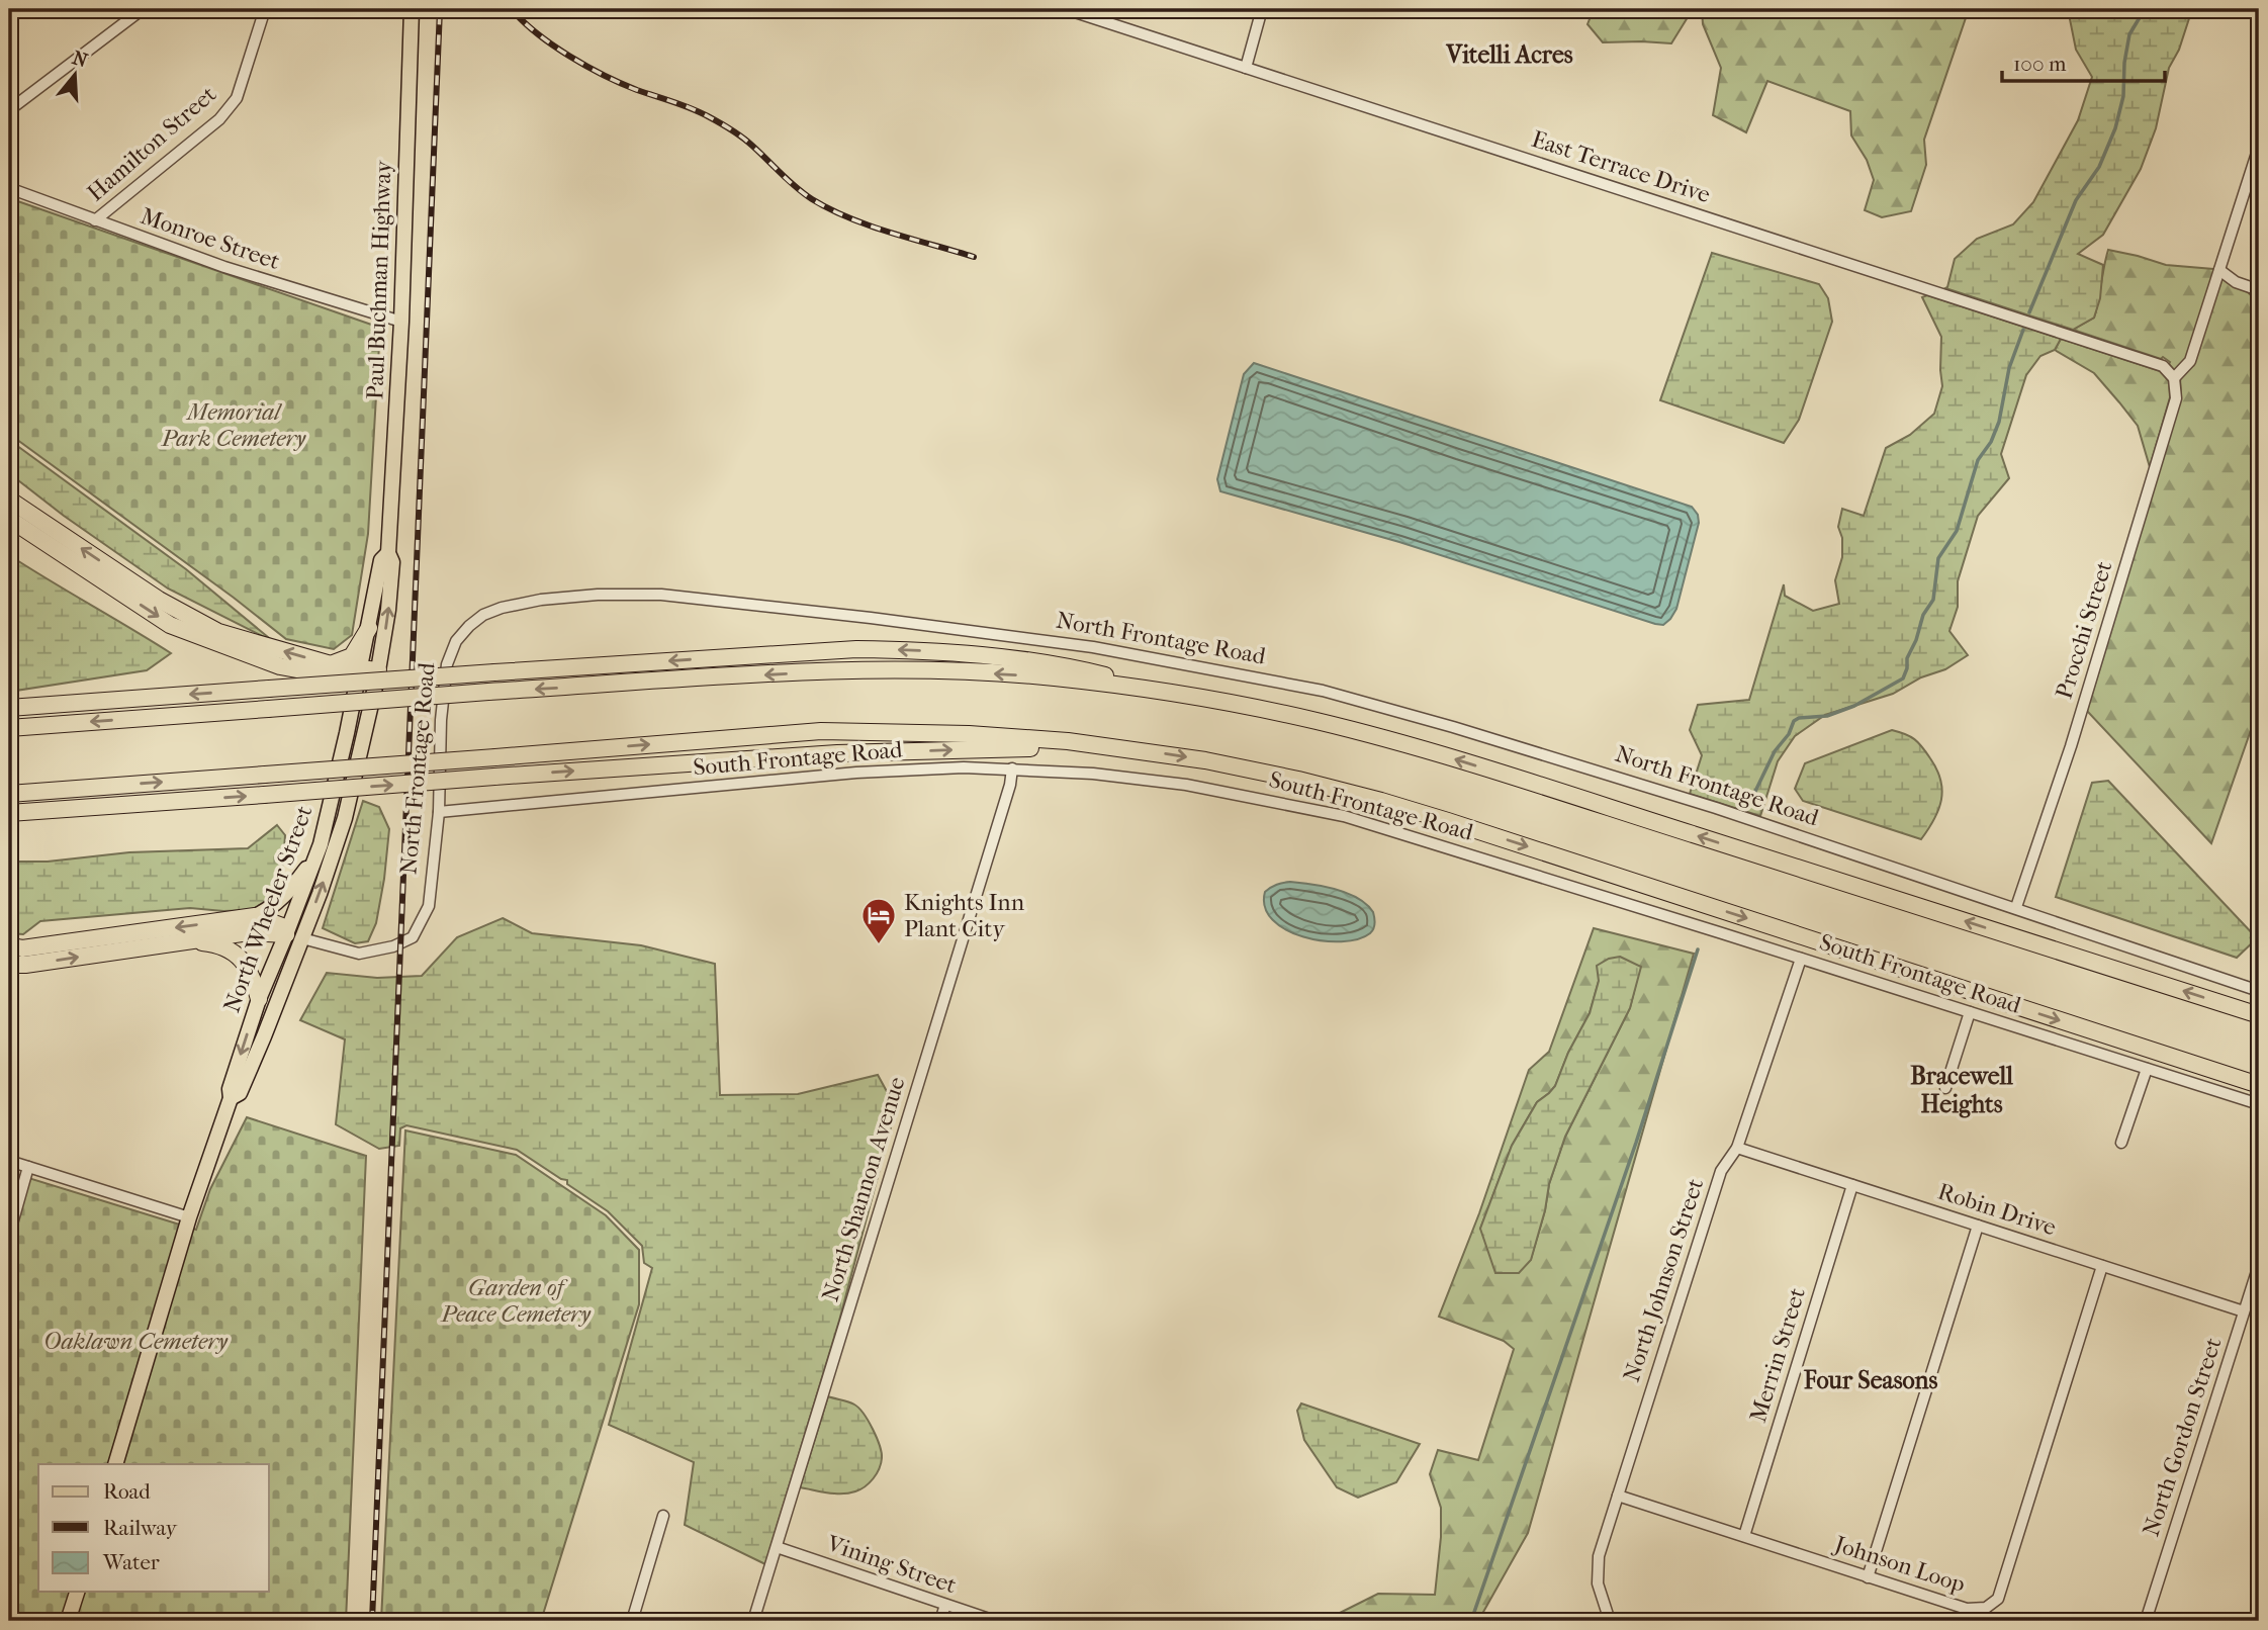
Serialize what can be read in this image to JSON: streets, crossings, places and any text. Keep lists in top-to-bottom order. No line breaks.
{"streets":{"main road":["Paul Buchman Highway","North Wheeler Street"],"street":["Hamilton Street","East Terrace Drive","Monroe Street","Procchi Street","North Frontage Road","South Frontage Road","North Shannon Avenue","Robin Drive","North Johnson Street","Merrin Street","North Gordon Street","Vining Street","Johnson Loop"]},"crossings":[["Hamilton Street","Monroe Street"],["East Terrace Drive","Procchi Street"],["Monroe Street","Paul Buchman Highway"],["Paul Buchman Highway","North Wheeler Street"],["Procchi Street","North Frontage Road"],["North Frontage Road","South Frontage Road"],["North Frontage Road","North Wheeler Street"],["South Frontage Road","North Shannon Avenue"],["South Frontage Road","North Johnson Street"],["North Shannon Avenue","Vining Street"],["Robin Drive","North Johnson Street"],["Robin Drive","Merrin Street"],["Robin Drive","North Gordon Street"],["Robin Drive","Johnson Loop"],["North Johnson Street","Johnson Loop"],["Merrin Street","Johnson Loop"]],"districts":["Vitelli Acres","Bracewell Heights","Four Seasons"],"parks":["Memorial Park Cemetery","Garden of Peace Cemetery","Oaklawn Cemetery"],"places":{"hotel":["Knights Inn Plant City"]},"legend":["Road","Railway","Water"],"scale_bar":"100 m","north":"top"}
